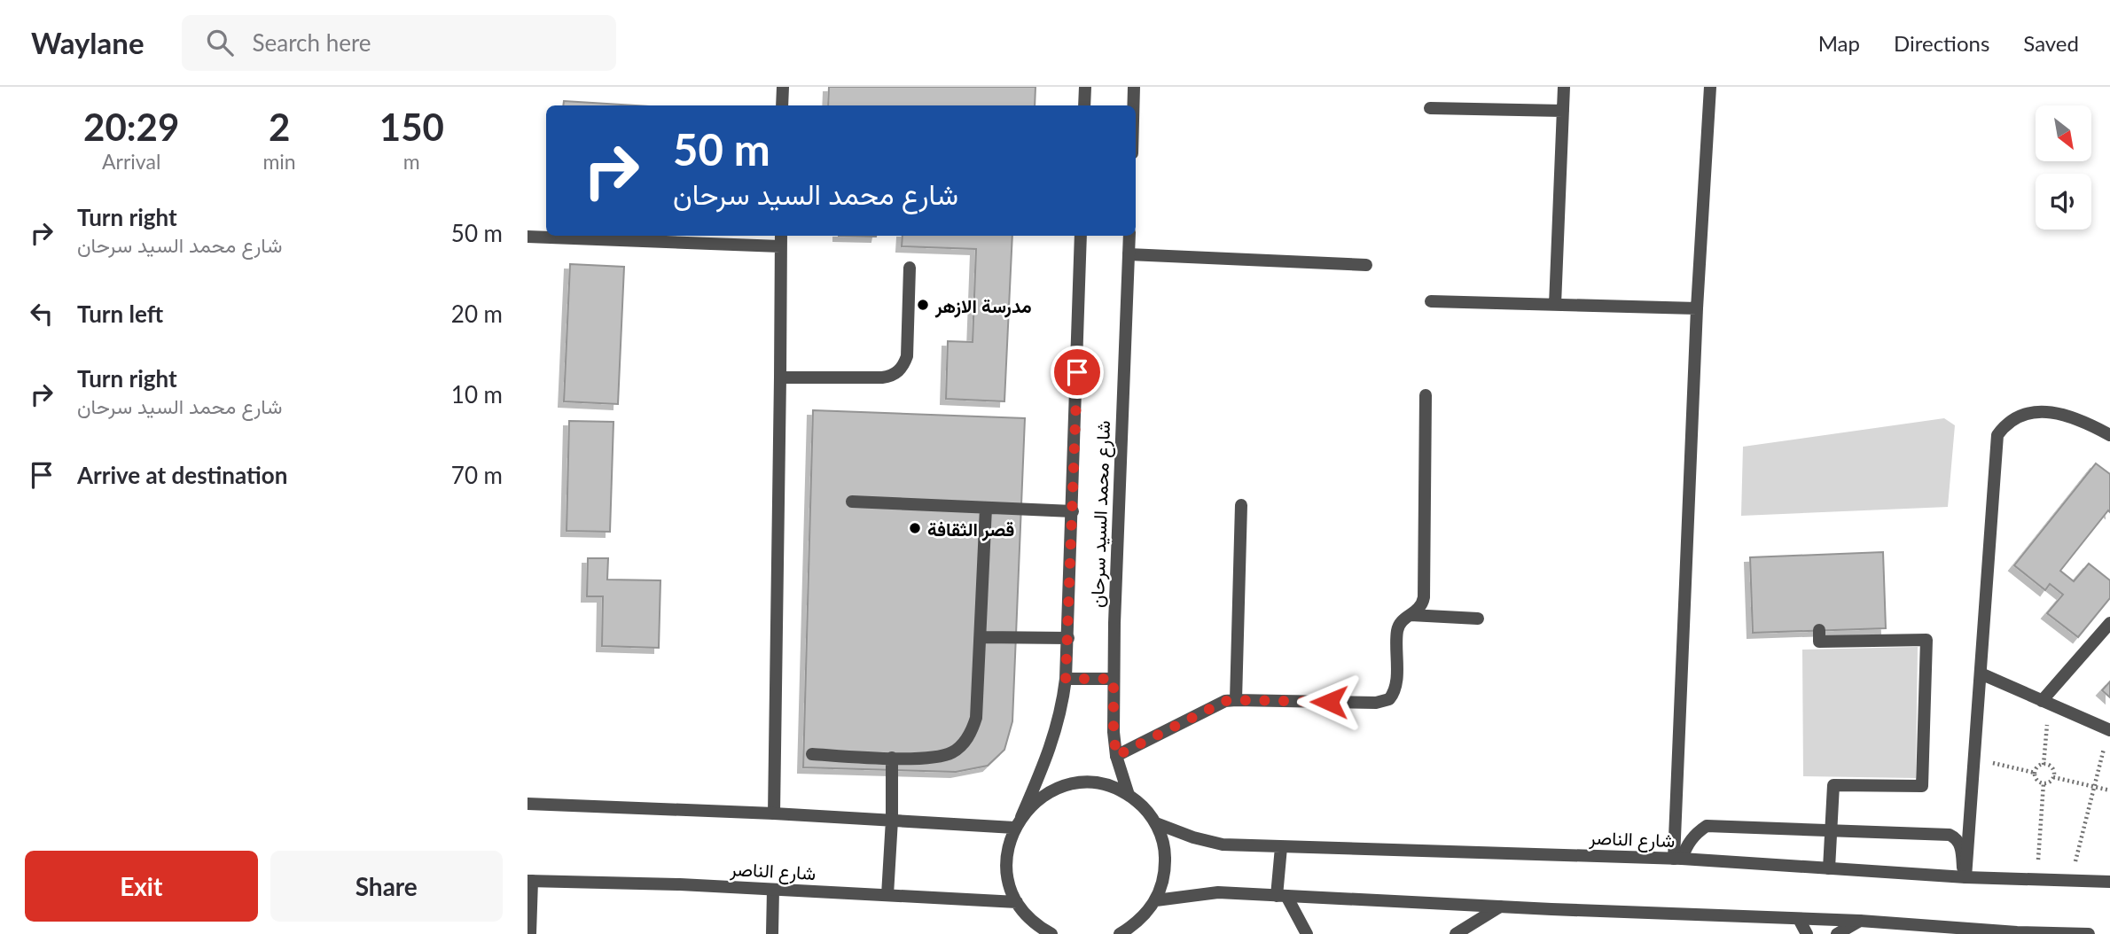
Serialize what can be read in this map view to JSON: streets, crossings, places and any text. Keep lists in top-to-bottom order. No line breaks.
{"streets":{"street":["شارع محمد السيد سرحان","شارع الناصر"]},"crossings":[["شارع محمد السيد سرحان","شارع الناصر"]],"places":["مدرسة الازهر","قصر الثقافة"],"north":"bottom right","page":{"header":"Waylane","search":"Search here","nav":["Map","Directions","Saved"],"eta":["20:29","Arrival","2","min","150","m"],"turn":["50 m","شارع محمد السيد سرحان"],"list":[{"name":"Turn right","note":"شارع محمد السيد سرحان","value":"50 m"},{"name":"Turn left","value":"20 m"},{"name":"Turn right","note":"شارع محمد السيد سرحان","value":"10 m"},{"name":"Arrive at destination","value":"70 m"}],"buttons":["Exit","Share"]}}
